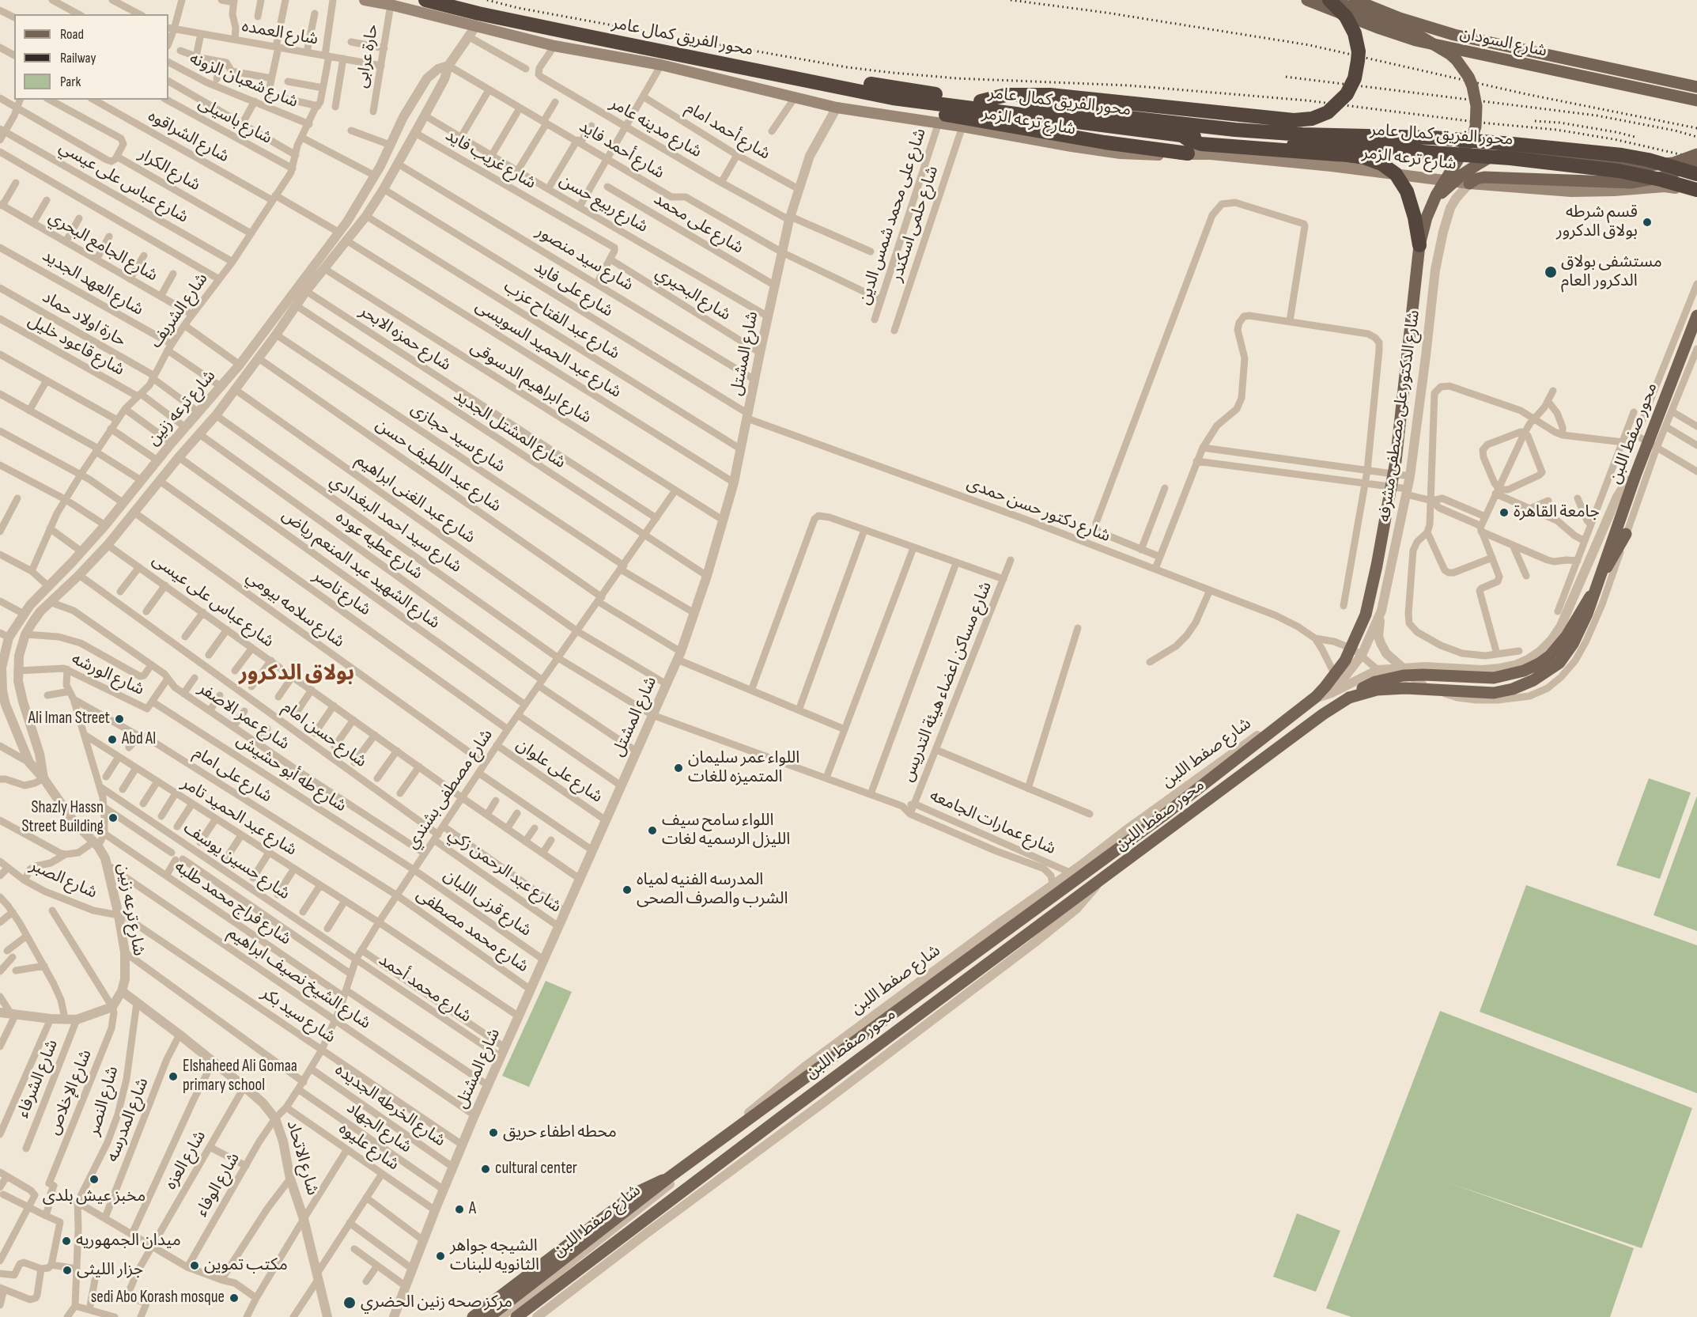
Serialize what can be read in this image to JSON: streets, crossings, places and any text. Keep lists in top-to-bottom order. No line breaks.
{"streets":{"highway":["محور الفريق كمال عامر"],"main road":["شارع السودان","شارع ترعه الزمر","محور صفط اللبن"],"street":["شارع العمده","حارة عرابى","شارع شعبان الزونه","شارع باسيلى","شارع مدينه عامر","شارع أحمد امام","شارع الشراقوه","شارع أحمد فايد","شارع غريب فايد","شارع الكرار","شارع عباس على عيسي","شارع ربيع حسن","شارع على محمد شمس الدين","شارع على محمد","شارع حلمى اسكندر","شارع الجامع البحري","شارع سيد منصور","شارع العهد الجديد","شارع على فايد","شارع البحيري","شارع الشريف","حارة اولاد حماد","شارع عبد الفتاح عزب","شارع حمزه الابحر","شارع قاعود خليل","شارع عبد الحميد السويسى","شارع المشتل","شارع ابراهيم الدسوقى","شارع ترعه زنين","شارع الدكتور على مصطفى مشرفه","شارع المشتل الجديد","شارع سيد حجازى","شارع عبد اللطيف حسن","شارع عبد الغنى ابراهيم","شارع دكتور حسن حمدى","شارع سيد احمد البغدادي","شارع عطيه عوده","شارع الشهيد عبد المنعم رياض","شارع ناصر","شارع عباس على عيسى","شارع سلامه بيومي","شارع الورشه","شارع مساكن اعضاء هيئة التدريس","شارع عمر الاصفر","شارع حسن امام","شارع صفط اللبن","شارع على علوان","شارع طه أبو حشيش","شارع على امام","شارع مصطفى بشندي","شارع عبد الحميد تامر","شارع عمارات الجامعه","شارع حسين يوسف","شارع عبد الرحمن زكي","شارع الصبر","شارع فراج محمد طلبه","شارع قرنى اللبان","شارع محمد مصطفى","شارع الشيخ نصيف ابراهيم","شارع محمد أحمد","شارع سيد بكر","شارع الشرفاء","شارع الإخلاص","شارع النصر","شارع الخرطه الجديده","شارع المدرسه","شارع الجهاد","شارع عليوه","شارع الاتحاد","شارع العزه","شارع الوفاء"]},"crossings":[["شارع العمده","حارة عرابى"],["شارع العمده","شارع الشريف"],["محور الفريق كمال عامر","شارع ترعه الزمر"],["حارة عرابى","شارع ترعه الزمر"],["شارع شعبان الزونه","شارع الشريف"],["شارع باسيلى","شارع الشريف"],["شارع ترعه الزمر","شارع مدينه عامر"],["شارع ترعه الزمر","شارع على محمد شمس الدين"],["شارع ترعه الزمر","شارع حلمى اسكندر"],["شارع ترعه الزمر","شارع المشتل"],["شارع ترعه الزمر","شارع ترعه زنين"],["شارع ترعه الزمر","شارع الدكتور على مصطفى مشرفه"],["شارع مدينه عامر","شارع المشتل"],["شارع أحمد امام","شارع المشتل"],["شارع الشراقوه","شارع الشريف"],["شارع الشراقوه","شارع ترعه زنين"],["شارع أحمد فايد","شارع على محمد شمس الدين"],["شارع أحمد فايد","شارع المشتل"],["شارع أحمد فايد","شارع ترعه زنين"],["شارع غريب فايد","شارع البحيري"],["شارع غريب فايد","شارع ترعه زنين"],["شارع الكرار","شارع الشريف"],["شارع عباس على عيسي","شارع الشريف"],["شارع ربيع حسن","شارع المشتل"],["شارع ربيع حسن","شارع ترعه زنين"],["شارع على محمد","شارع المشتل"],["شارع الجامع البحري","شارع الشريف"],["شارع سيد منصور","شارع المشتل"],["شارع سيد منصور","شارع ترعه زنين"],["شارع العهد الجديد","شارع الشريف"],["شارع العهد الجديد","شارع ترعه زنين"],["شارع على فايد","شارع المشتل"],["شارع على فايد","شارع ترعه زنين"],["شارع على فايد","شارع دكتور حسن حمدى"],["شارع البحيري","شارع المشتل"],["شارع الشريف","حارة اولاد حماد"],["شارع الشريف","شارع قاعود خليل"],["حارة اولاد حماد","شارع ترعه زنين"],["شارع عبد الفتاح عزب","شارع المشتل"],["شارع عبد الفتاح عزب","شارع ترعه زنين"],["شارع حمزه الابحر","شارع ترعه زنين"],["شارع حمزه الابحر","شارع مصطفى بشندي"],["شارع قاعود خليل","شارع ترعه زنين"],["شارع عبد الحميد السويسى","شارع المشتل"],["شارع عبد الحميد السويسى","شارع ترعه زنين"],["شارع المشتل","شارع ابراهيم الدسوقى"],["شارع المشتل","شارع المشتل الجديد"],["شارع المشتل","شارع سيد حجازى"],["شارع المشتل","شارع عبد اللطيف حسن"],["شارع المشتل","شارع عبد الغنى ابراهيم"],["شارع المشتل","شارع دكتور حسن حمدى"],["شارع المشتل","شارع سيد احمد البغدادي"],["شارع المشتل","شارع عطيه عوده"],["شارع المشتل","شارع عباس على عيسى"],["شارع المشتل","شارع على علوان"],["شارع المشتل","شارع عبد الحميد تامر"],["شارع المشتل","شارع عمارات الجامعه"],["شارع المشتل","شارع عبد الرحمن زكي"],["شارع المشتل","شارع فراج محمد طلبه"],["شارع المشتل","شارع قرنى اللبان"],["شارع المشتل","شارع محمد مصطفى"],["شارع المشتل","شارع الشيخ نصيف ابراهيم"],["شارع المشتل","شارع محمد أحمد"],["شارع المشتل","شارع سيد بكر"],["شارع المشتل","شارع الخرطه الجديده"],["شارع المشتل","شارع الجهاد"],["شارع المشتل","شارع عليوه"],["شارع ابراهيم الدسوقى","شارع ترعه زنين"],["شارع ابراهيم الدسوقى","شارع مصطفى بشندي"],["شارع ترعه زنين","شارع المشتل الجديد"],["شارع ترعه زنين","شارع سيد حجازى"],["شارع ترعه زنين","شارع عبد اللطيف حسن"],["شارع ترعه زنين","شارع عبد الغنى ابراهيم"],["شارع ترعه زنين","شارع سيد احمد البغدادي"],["شارع ترعه زنين","شارع عطيه عوده"],["شارع ترعه زنين","شارع الشهيد عبد المنعم رياض"],["شارع ترعه زنين","شارع ناصر"],["شارع ترعه زنين","شارع عباس على عيسى"],["شارع ترعه زنين","شارع سلامه بيومي"],["شارع ترعه زنين","شارع الورشه"],["شارع ترعه زنين","شارع عمر الاصفر"],["شارع ترعه زنين","شارع حسن امام"],["شارع ترعه زنين","شارع الصبر"],["شارع ترعه زنين","شارع الشيخ نصيف ابراهيم"],["شارع ترعه زنين","شارع سيد بكر"],["شارع ترعه زنين","شارع الإخلاص"],["شارع ترعه زنين","شارع الاتحاد"],["شارع الدكتور على مصطفى مشرفه","شارع دكتور حسن حمدى"],["شارع الدكتور على مصطفى مشرفه","شارع صفط اللبن"],["شارع المشتل الجديد","شارع مصطفى بشندي"],["شارع سيد حجازى","شارع مصطفى بشندي"],["شارع عبد اللطيف حسن","شارع مصطفى بشندي"],["شارع عبد الغنى ابراهيم","شارع مصطفى بشندي"],["شارع دكتور حسن حمدى","شارع صفط اللبن"],["شارع سيد احمد البغدادي","شارع مصطفى بشندي"],["شارع سيد احمد البغدادي","شارع عمارات الجامعه"],["شارع عطيه عوده","شارع مصطفى بشندي"],["شارع الشهيد عبد المنعم رياض","شارع مصطفى بشندي"],["شارع ناصر","شارع مصطفى بشندي"],["شارع عباس على عيسى","شارع مصطفى بشندي"],["شارع سلامه بيومي","شارع مصطفى بشندي"],["شارع الورشه","شارع طه أبو حشيش"],["شارع مساكن اعضاء هيئة التدريس","شارع عمارات الجامعه"],["شارع عمر الاصفر","شارع مصطفى بشندي"],["شارع حسن امام","شارع مصطفى بشندي"],["شارع حسن امام","شارع عبد الرحمن زكي"],["شارع صفط اللبن","شارع عمارات الجامعه"],["شارع على علوان","شارع مصطفى بشندي"],["شارع طه أبو حشيش","شارع مصطفى بشندي"],["شارع طه أبو حشيش","شارع قرنى اللبان"],["شارع على امام","شارع مصطفى بشندي"],["شارع على امام","شارع محمد مصطفى"],["شارع مصطفى بشندي","شارع عبد الحميد تامر"],["شارع مصطفى بشندي","شارع حسين يوسف"],["شارع مصطفى بشندي","شارع عبد الرحمن زكي"],["شارع مصطفى بشندي","شارع فراج محمد طلبه"],["شارع مصطفى بشندي","شارع قرنى اللبان"],["شارع مصطفى بشندي","شارع محمد مصطفى"],["شارع مصطفى بشندي","شارع الشيخ نصيف ابراهيم"],["شارع مصطفى بشندي","شارع محمد أحمد"],["شارع مصطفى بشندي","شارع سيد بكر"],["شارع مصطفى بشندي","شارع الخرطه الجديده"],["شارع مصطفى بشندي","شارع الجهاد"],["شارع مصطفى بشندي","شارع عليوه"],["شارع مصطفى بشندي","شارع الاتحاد"],["شارع مصطفى بشندي","شارع الوفاء"],["شارع حسين يوسف","شارع محمد أحمد"],["شارع الصبر","شارع سيد بكر"],["شارع النصر","شارع الاتحاد"],["شارع المدرسه","شارع الاتحاد"],["شارع الاتحاد","شارع العزه"],["شارع الاتحاد","شارع الوفاء"]],"districts":["بولاق الدكرور"],"places":["قسم شرطه بولاق الدكرور","مستشفى بولاق الدكرور العام","جامعة القاهرة","Ali Iman Street","Abd Al","اللواء عمر سليمان المتميزه للغات","Shazly Hassn Street Building","اللواء سامح سيف الليزل الرسميه لغات","المدرسه الفنيه لمياه الشرب والصرف الصحى","Elshaheed Ali Gomaa primary school","محطه اطفاء حريق","cultural center","مخبز عيش بلدى","A","ميدان الجمهوريه","الشيجه جواهر الثانويه للبنات","مكتب تموين","جزار الليثى","sedi Abo Korash mosque","مركز صحه زنين الحضري"],"legend":["Road","Railway","Park"]}
